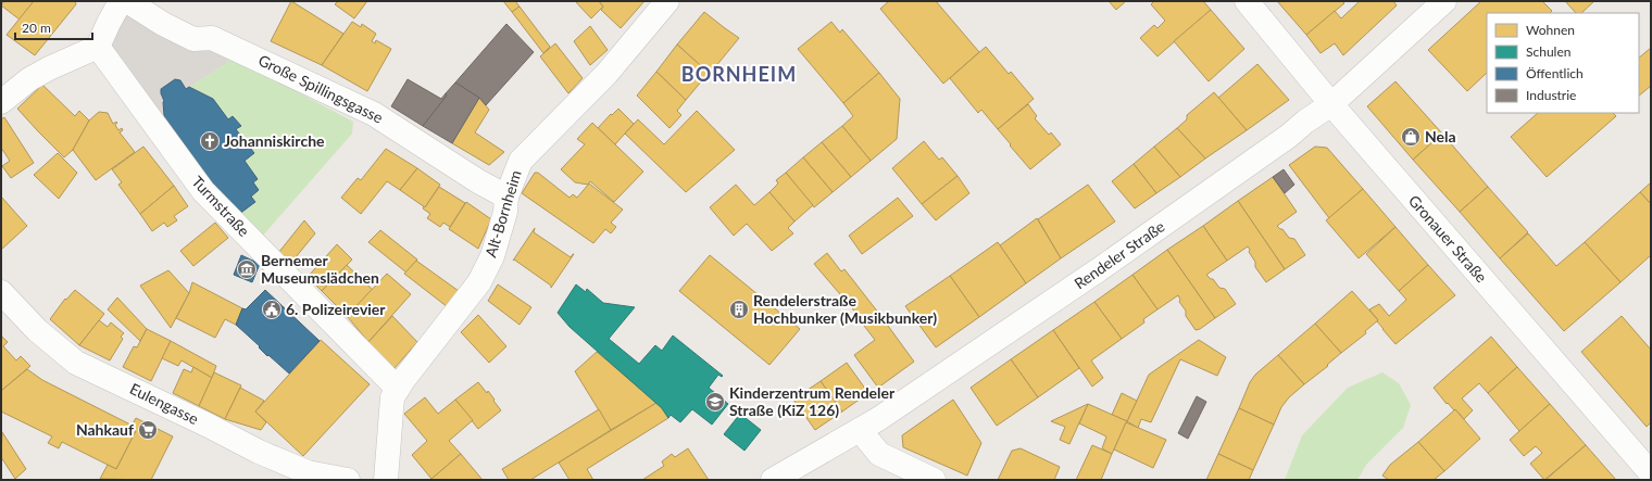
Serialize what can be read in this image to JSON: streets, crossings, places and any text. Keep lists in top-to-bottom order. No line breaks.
{"streets":{"street":["Große Spillingsgasse","Turmstraße","Alt-Bornheim","Gronauer Straße","Rendeler Straße","Eulengasse"]},"crossings":[["Große Spillingsgasse","Alt-Bornheim"],["Turmstraße","Alt-Bornheim"],["Gronauer Straße","Rendeler Straße"]],"districts":["BORNHEIM"],"places":{"shop":["Nela"],"church":["Johanniskirche"],"museum":["Bernemer Museumslädchen"],"public building":["6. Polizeirevier"],"building":["Rendelerstraße Hochbunker (Musikbunker)"],"school or university":["Kinderzentrum Rendeler Straße (KiZ 126)"],"supermarket":["Nahkauf"]},"legend":["Wohnen","Schulen","Öffentlich","Industrie"],"scale_bar":"20 m"}
